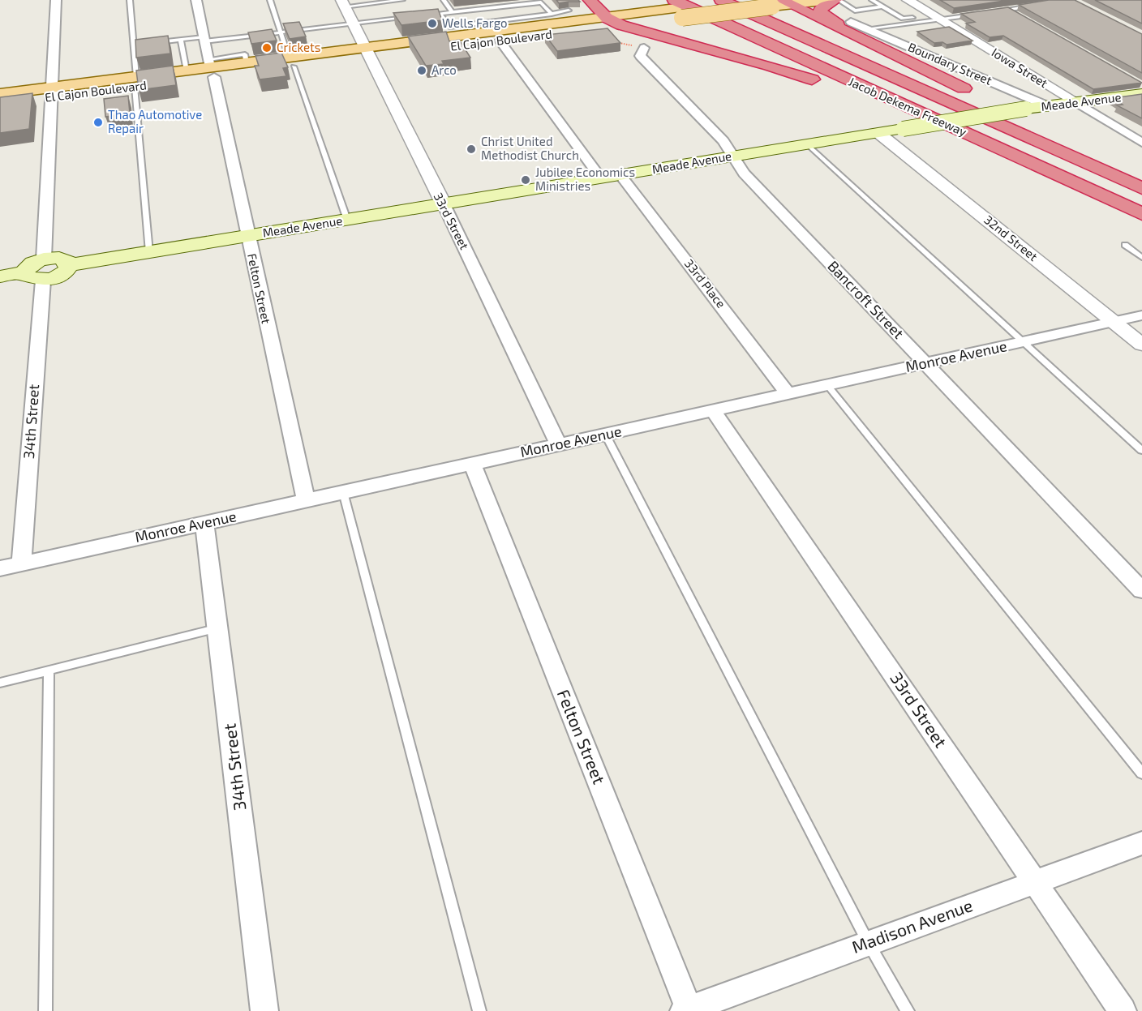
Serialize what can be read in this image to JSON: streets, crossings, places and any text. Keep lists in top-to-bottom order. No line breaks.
{"streets":{"highway":["Jacob Dekema Freeway"],"main road":["El Cajon Boulevard","Meade Avenue"],"street":["Boundary Street","Iowa Street","33rd Street","32nd Street","33rd Place","Felton Street","Bancroft Street","Monroe Avenue","34th Street","Madison Avenue"]},"crossings":[["El Cajon Boulevard","Jacob Dekema Freeway"],["El Cajon Boulevard","33rd Street"],["El Cajon Boulevard","Felton Street"],["Boundary Street","Meade Avenue"],["Iowa Street","Meade Avenue"],["Meade Avenue","33rd Street"],["Meade Avenue","32nd Street"],["Meade Avenue","33rd Place"],["Meade Avenue","Felton Street"],["Meade Avenue","Bancroft Street"],["33rd Street","Monroe Avenue"],["33rd Street","Madison Avenue"],["32nd Street","Monroe Avenue"],["33rd Place","Monroe Avenue"],["Felton Street","Monroe Avenue"],["Felton Street","Madison Avenue"],["Bancroft Street","Monroe Avenue"],["Monroe Avenue","34th Street"]],"places":["Wells Fargo","Crickets","Arco","Thao Automotive Repair","Christ United Methodist Church","Jubilee Economics Ministries"]}
